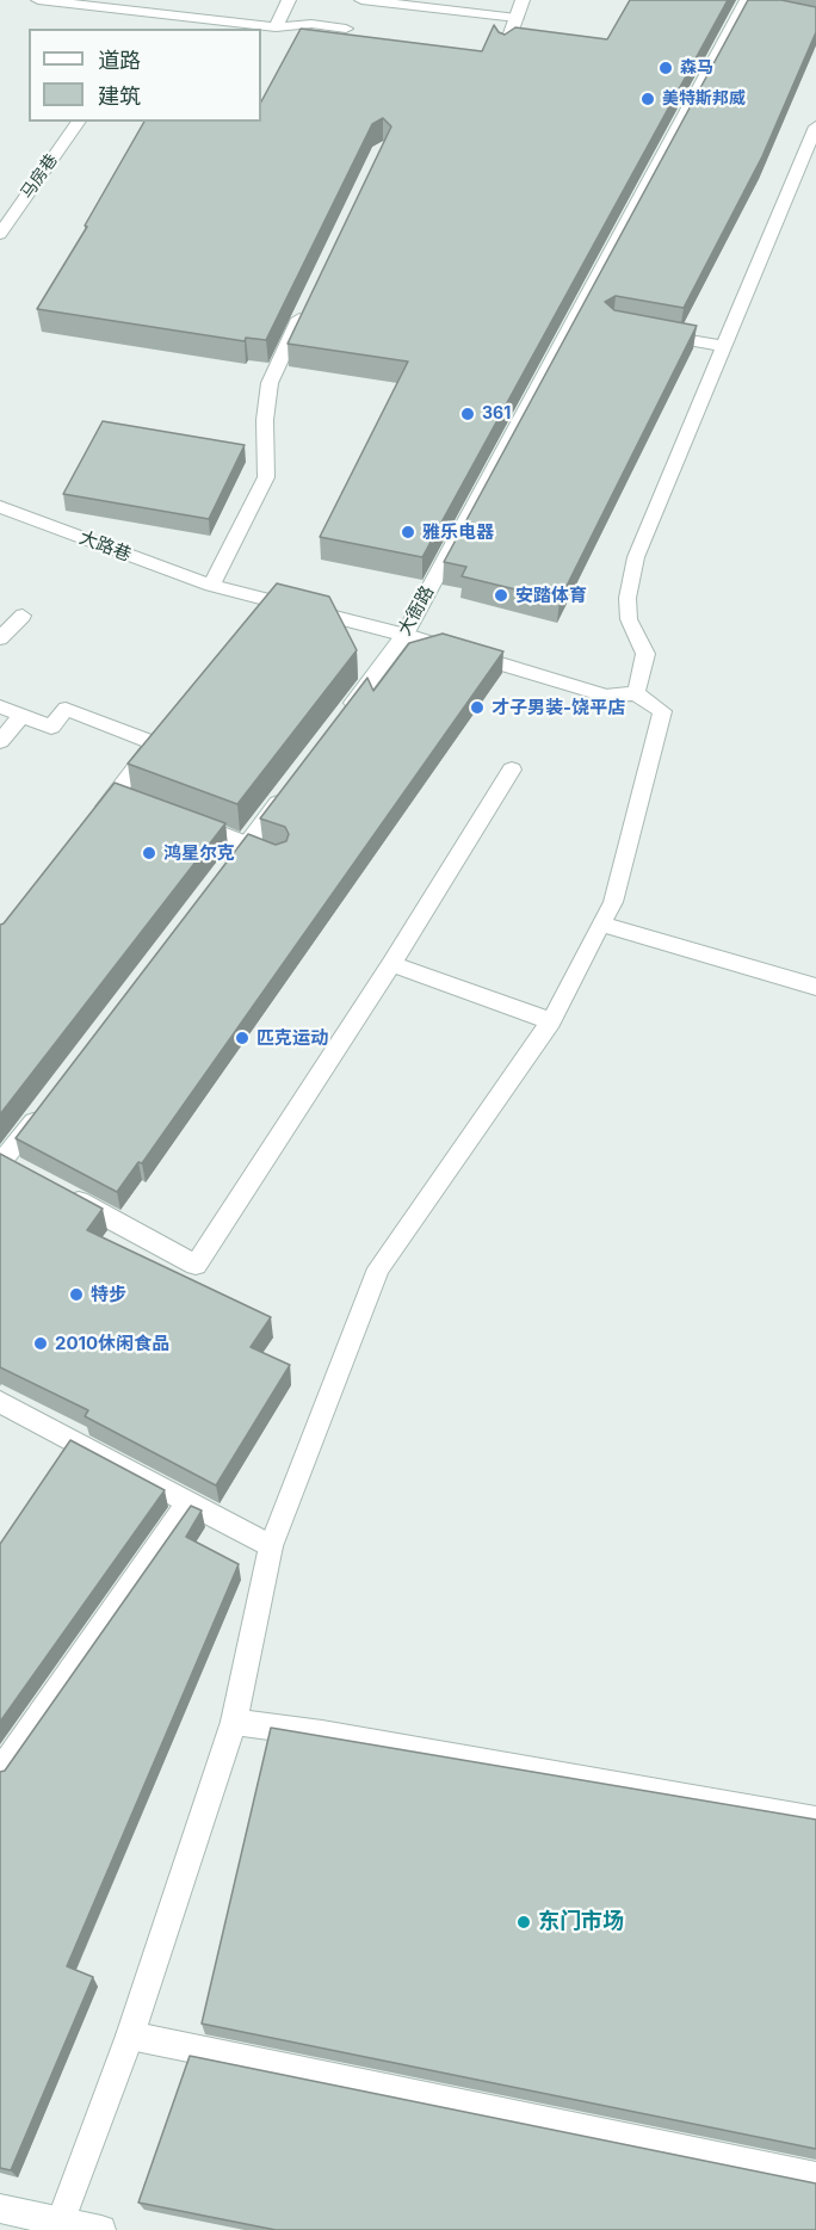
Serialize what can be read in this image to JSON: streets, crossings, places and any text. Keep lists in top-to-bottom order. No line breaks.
{"streets":{"street":["马房巷","大路巷","大衙路"]},"crossings":[["大路巷","大衙路"]],"places":["森马","美特斯邦威","361","雅乐电器","安踏体育","才子男装-饶平店","鸿星尔克","匹克运动","特步","2010休闲食品","东门市场"],"legend":["道路","建筑"]}
